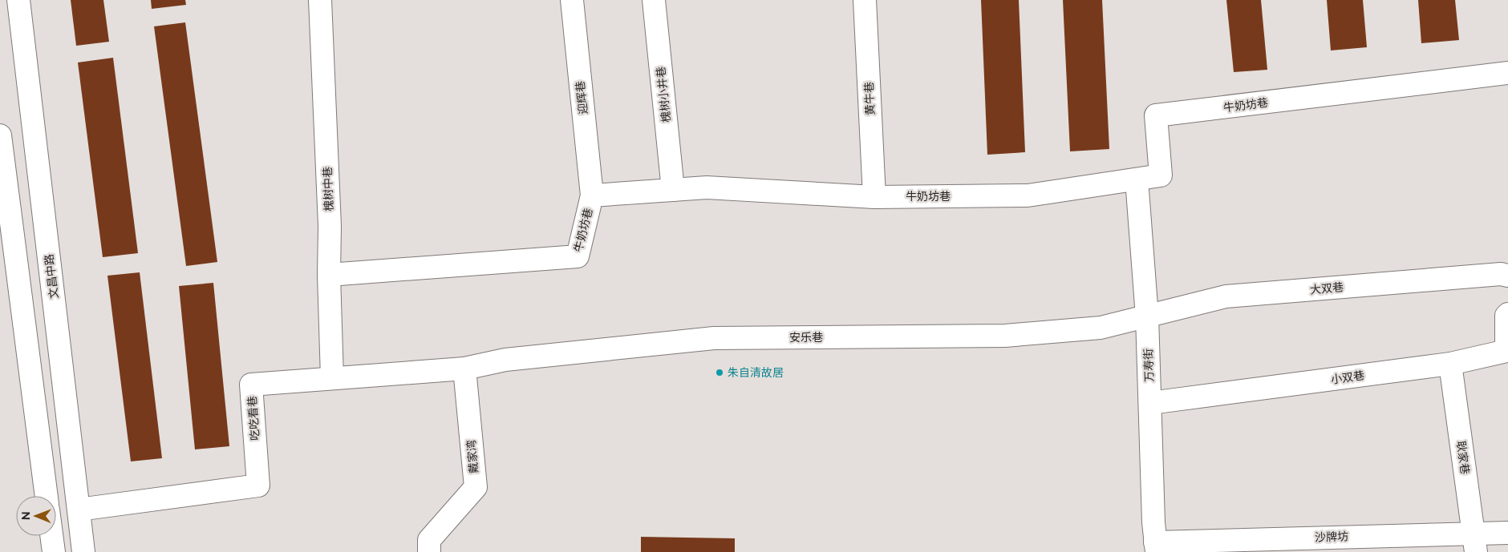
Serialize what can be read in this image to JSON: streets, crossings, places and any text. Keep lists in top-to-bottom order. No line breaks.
{"streets":{"main road":["槐树小井巷","迎辉巷","黄牛巷","牛奶坊巷","槐树中巷","文昌中路","大双巷","安乐巷","万寿街","小双巷","吃吃看巷","戴家湾","耿家巷","沙牌坊"]},"crossings":[["槐树小井巷","牛奶坊巷"],["迎辉巷","牛奶坊巷"],["黄牛巷","牛奶坊巷"],["牛奶坊巷","槐树中巷"],["牛奶坊巷","万寿街"],["槐树中巷","吃吃看巷"],["文昌中路","吃吃看巷"],["大双巷","安乐巷"],["大双巷","万寿街"],["安乐巷","万寿街"],["安乐巷","吃吃看巷"],["安乐巷","戴家湾"],["万寿街","小双巷"],["万寿街","沙牌坊"],["小双巷","耿家巷"],["吃吃看巷","戴家湾"],["耿家巷","沙牌坊"]],"places":["朱自清故居"],"north":"left"}
